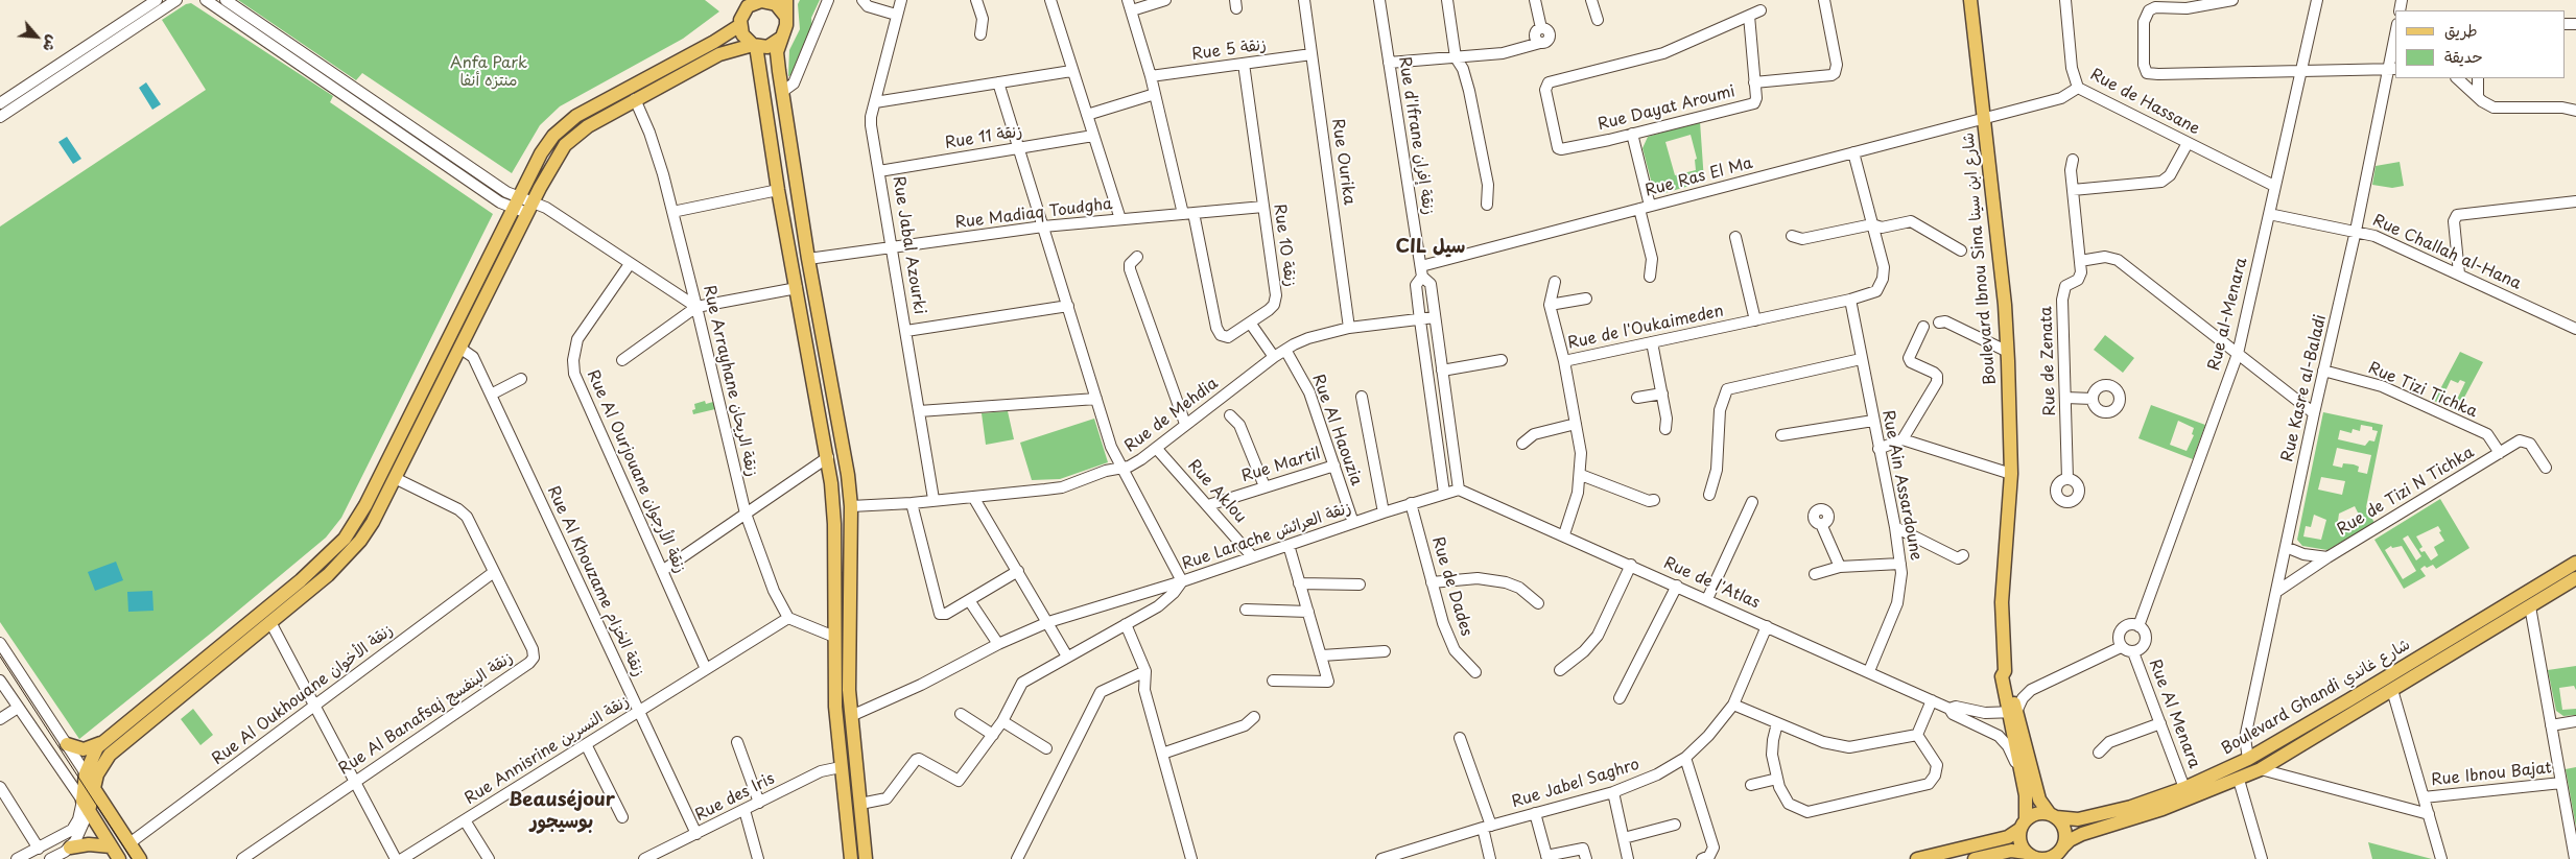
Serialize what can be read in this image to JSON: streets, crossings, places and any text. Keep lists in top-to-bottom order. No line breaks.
{"streets":{"main road":["Boulevard Ibnou Sina شارع ابن سينا","Boulevard Ghandi شارع غاندي"],"street":["Rue 5 زنقة","Rue de Hassane","Rue Dayat Aroumi","Rue d'Ifrane زنقة إفران","Rue 11 زنقة","Rue Ourika","Rue Ras El Ma","Rue Madiaq Toudgha","Rue Jabal Azourki","Rue 10 زنقة","Rue Challah al-Hana","Rue al-Menara","Rue de l'Oukaimeden","Rue de Zenata","Rue Arrayhane زنقة الريحان","Rue Kasre al-Baladi","Rue Tizi Tichka","Rue de Mehdia","Rue Al Haouzia","Rue Martil","Rue Al Ourjouane زنقة الأرجوان","Rue Ain Assardoune","Rue Aklou","Rue de Tizi N Tichka","Rue Larache زنقة العرائش","Rue Al Khouzame زنقة الخزام","Rue de l'Atlas","Rue de Dades","Rue Al Oukhouane زنقة الأخوان","Rue Al Banafsaj زنقة البنفسج","Rue Al Menara","Rue Annisrine زنقة النسرين","Rue Ibnou Bajat","Rue Jabel Saghro","Rue des Iris"]},"crossings":[["Rue 5 زنقة","Rue Ourika"],["Rue 5 زنقة","Rue 10 زنقة"],["Rue de Hassane","Rue Ras El Ma"],["Rue de Hassane","Rue al-Menara"],["Rue d'Ifrane زنقة إفران","Rue Ras El Ma"],["Rue d'Ifrane زنقة إفران","Rue de Mehdia"],["Rue d'Ifrane زنقة إفران","Rue Larache زنقة العرائش"],["Rue d'Ifrane زنقة إفران","Rue de l'Atlas"],["Rue 11 زنقة","Rue Jabal Azourki"],["Rue Ourika","Rue de Mehdia"],["Rue Ras El Ma","Boulevard Ibnou Sina شارع ابن سينا"],["Rue Madiaq Toudgha","Rue Jabal Azourki"],["Rue Madiaq Toudgha","Rue 10 زنقة"],["Rue Jabal Azourki","Rue de Mehdia"],["Rue Challah al-Hana","Rue al-Menara"],["Rue Challah al-Hana","Rue Kasre al-Baladi"],["Boulevard Ibnou Sina شارع ابن سينا","Rue de l'Atlas"],["Boulevard Ibnou Sina شارع ابن سينا","Boulevard Ghandi شارع غاندي"],["Rue al-Menara","Rue Al Menara"],["Rue de l'Oukaimeden","Rue Ain Assardoune"],["Rue de l'Oukaimeden","Rue de l'Atlas"],["Rue Arrayhane زنقة الريحان","Rue Annisrine زنقة النسرين"],["Rue Kasre al-Baladi","Rue Tizi Tichka"],["Rue Kasre al-Baladi","Rue de Tizi N Tichka"],["Rue Kasre al-Baladi","Boulevard Ghandi شارع غاندي"],["Rue Tizi Tichka","Rue de Tizi N Tichka"],["Rue de Mehdia","Rue Al Haouzia"],["Rue de Mehdia","Rue Aklou"],["Rue Al Haouzia","Rue Martil"],["Rue Al Haouzia","Rue Larache زنقة العرائش"],["Rue Martil","Rue Aklou"],["Rue Al Ourjouane زنقة الأرجوان","Rue Annisrine زنقة النسرين"],["Rue Ain Assardoune","Rue de l'Atlas"],["Rue Aklou","Rue Larache زنقة العرائش"],["Rue Larache زنقة العرائش","Rue de l'Atlas"],["Rue Larache زنقة العرائش","Rue de Dades"],["Rue Al Khouzame زنقة الخزام","Rue Annisrine زنقة النسرين"],["Rue Al Khouzame زنقة الخزام","Rue des Iris"],["Rue de l'Atlas","Rue Jabel Saghro"],["Rue Al Oukhouane زنقة الأخوان","Rue Al Banafsaj زنقة البنفسج"],["Boulevard Ghandi شارع غاندي","Rue Al Menara"]],"districts":["CIL سيل","Beauséjour بوسيجور"],"parks":["Anfa Park منتزه أنفا"],"legend":["طريق","حديقة"],"north":"bottom right"}
